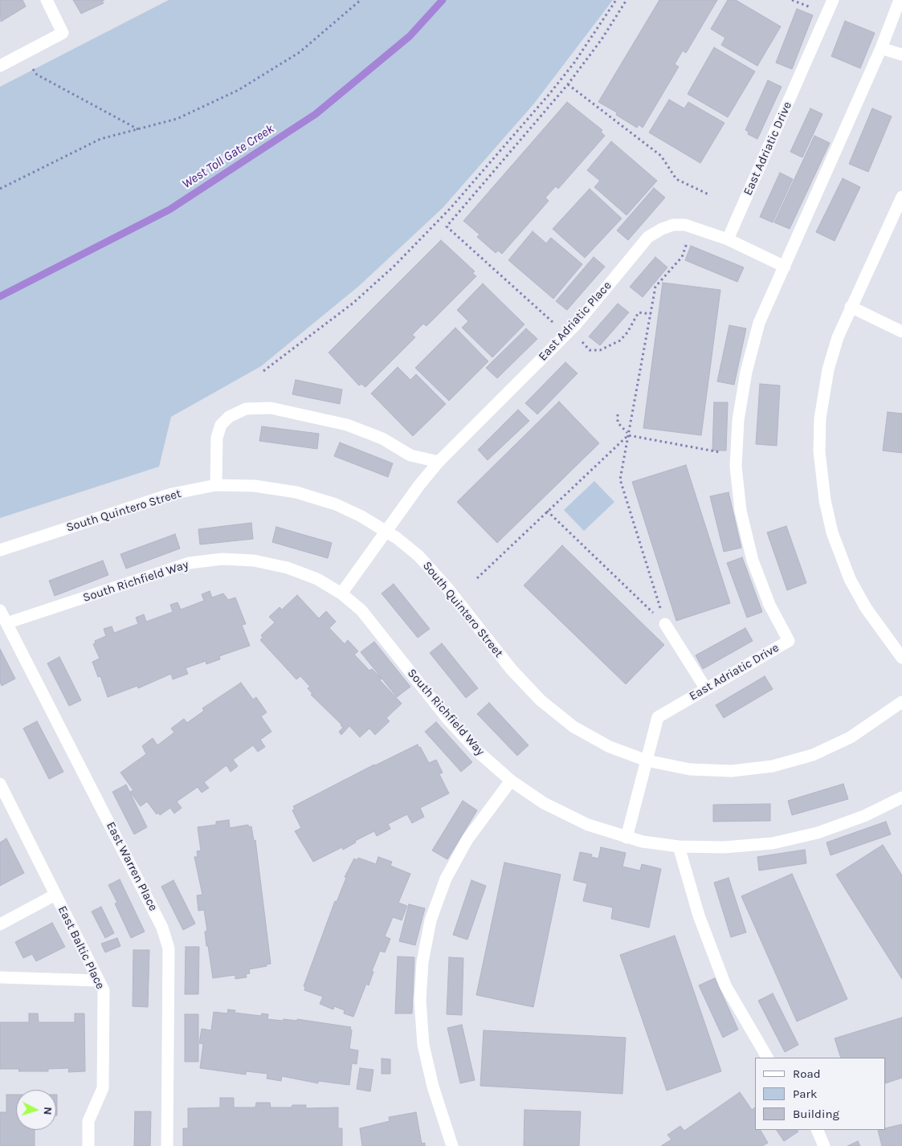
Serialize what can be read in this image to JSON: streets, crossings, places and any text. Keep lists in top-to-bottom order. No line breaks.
{"streets":{"street":["East Adriatic Drive","East Adriatic Place","South Quintero Street","South Richfield Way","East Warren Place","East Baltic Place"]},"crossings":[["East Adriatic Drive","East Adriatic Place"],["East Adriatic Drive","South Quintero Street"],["East Adriatic Drive","South Richfield Way"],["East Adriatic Place","South Quintero Street"],["East Adriatic Place","South Richfield Way"],["South Richfield Way","East Warren Place"]],"water":["West Toll Gate Creek"],"legend":["Road","Park","Building"],"north":"right"}
